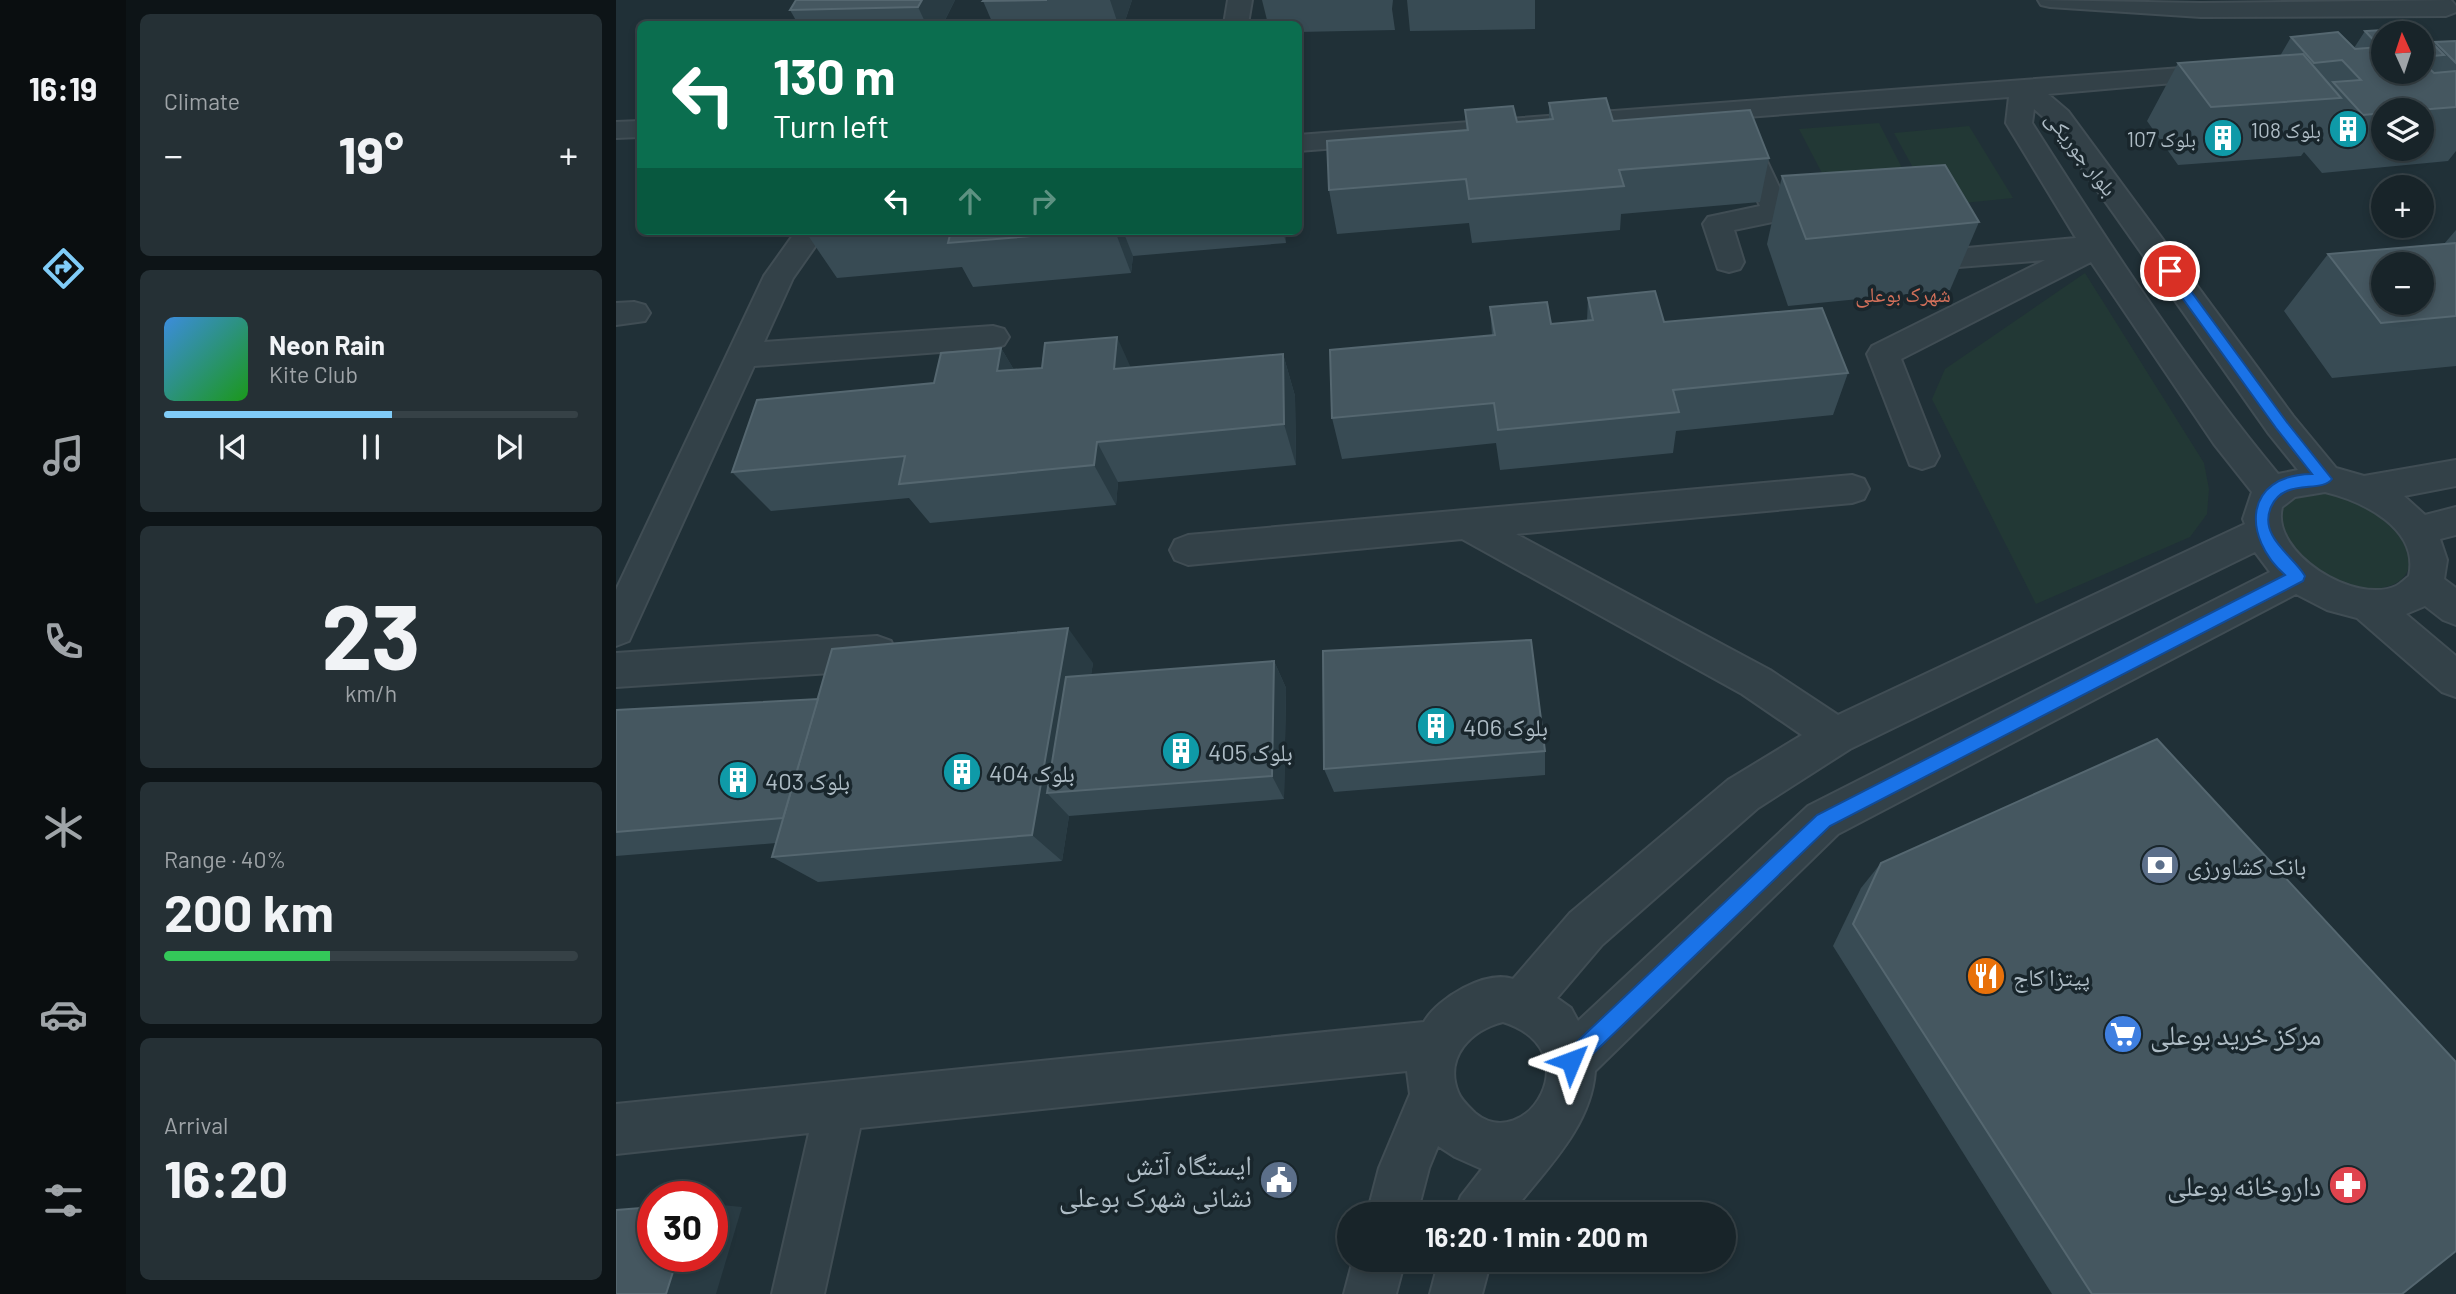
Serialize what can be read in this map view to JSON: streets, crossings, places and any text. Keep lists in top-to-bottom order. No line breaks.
{"streets":{"street":["بلوار جوریکی"]},"districts":["شهرک بوعلی"],"places":{"building":["بلوک 108","بلوک 107","بلوک 406","بلوک 405","بلوک 404","بلوک 403"],"bank":["بانک کشاورزی"],"restaurant":["پیتزا کاج"],"supermarket":["مرکز خرید بوعلی"],"public building":["ایستگاه آتش نشانی شهرک بوعلی"],"pharmacy":["داروخانه بوعلی"]},"north":"top","page":{"tabs":"16:19","tile":["Climate",["23","km/h"],["Range · 40%","200 km"],["Arrival","16:20"]],"map_buttons":["+","−"],"turn":["130 m","Turn left"],"heat":["−","19°","+"],"song":["Neon Rain","Kite Club"],"limit":"30","trip":"16:20 · 1 min · 200 m"}}
